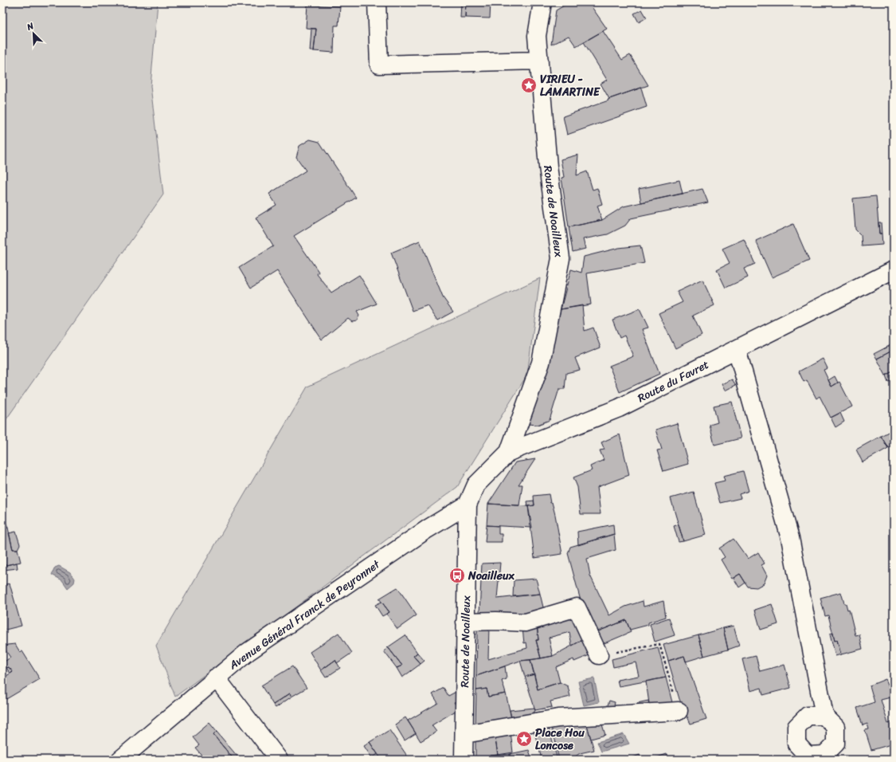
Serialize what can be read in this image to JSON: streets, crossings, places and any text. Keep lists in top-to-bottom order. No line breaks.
{"streets":{"street":["Route de Noailleux","Route du Favret","Avenue Général Franck de Peyronnet"]},"crossings":[["Route de Noailleux","Route du Favret"],["Route de Noailleux","Avenue Général Franck de Peyronnet"],["Route du Favret","Avenue Général Franck de Peyronnet"]],"places":{"place":["VIRIEU - LAMARTINE","Place Hou Loncose"],"bus stop":["Noailleux"]},"north":"top left"}
